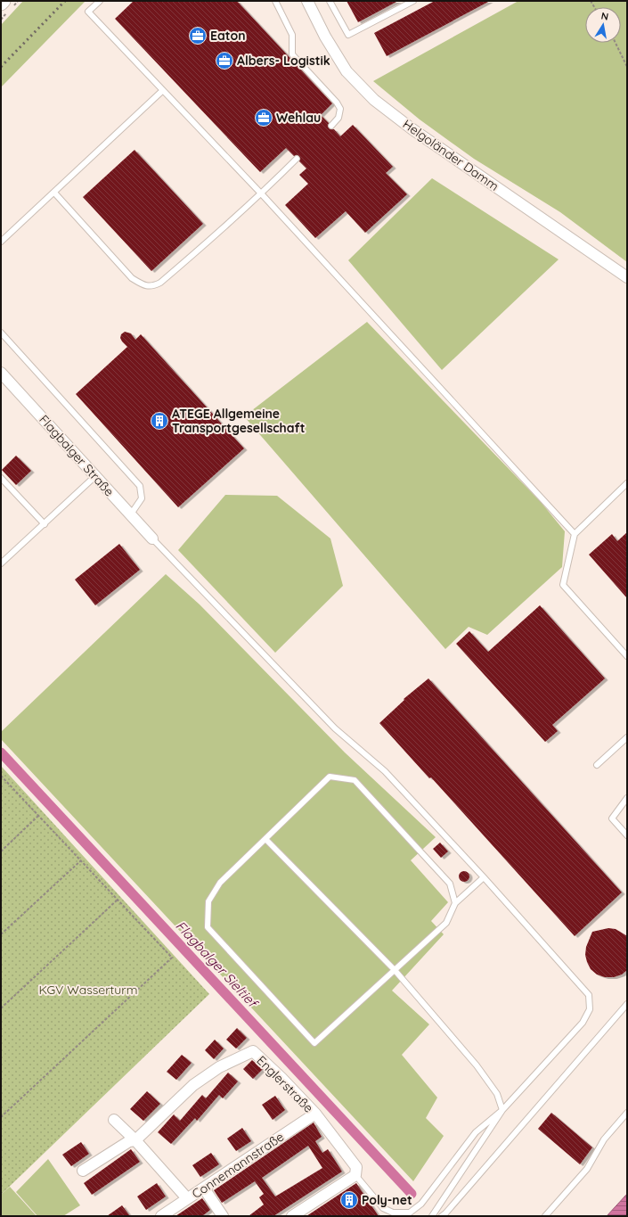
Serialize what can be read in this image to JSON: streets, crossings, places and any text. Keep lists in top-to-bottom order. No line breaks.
{"streets":{"street":["Helgoländer Damm","Flagbalger Straße","Englerstraße","Connemannstraße"]},"crossings":[["Englerstraße","Connemannstraße"]],"water":["Flagbalger Sieltief"],"parks":["KGV Wasserturm"],"places":{"office":["Eaton","Albers- Logistik","Wehlau"],"building":["ATEGE Allgemeine Transportgesellschaft","Poly-net"]},"north":"top"}
